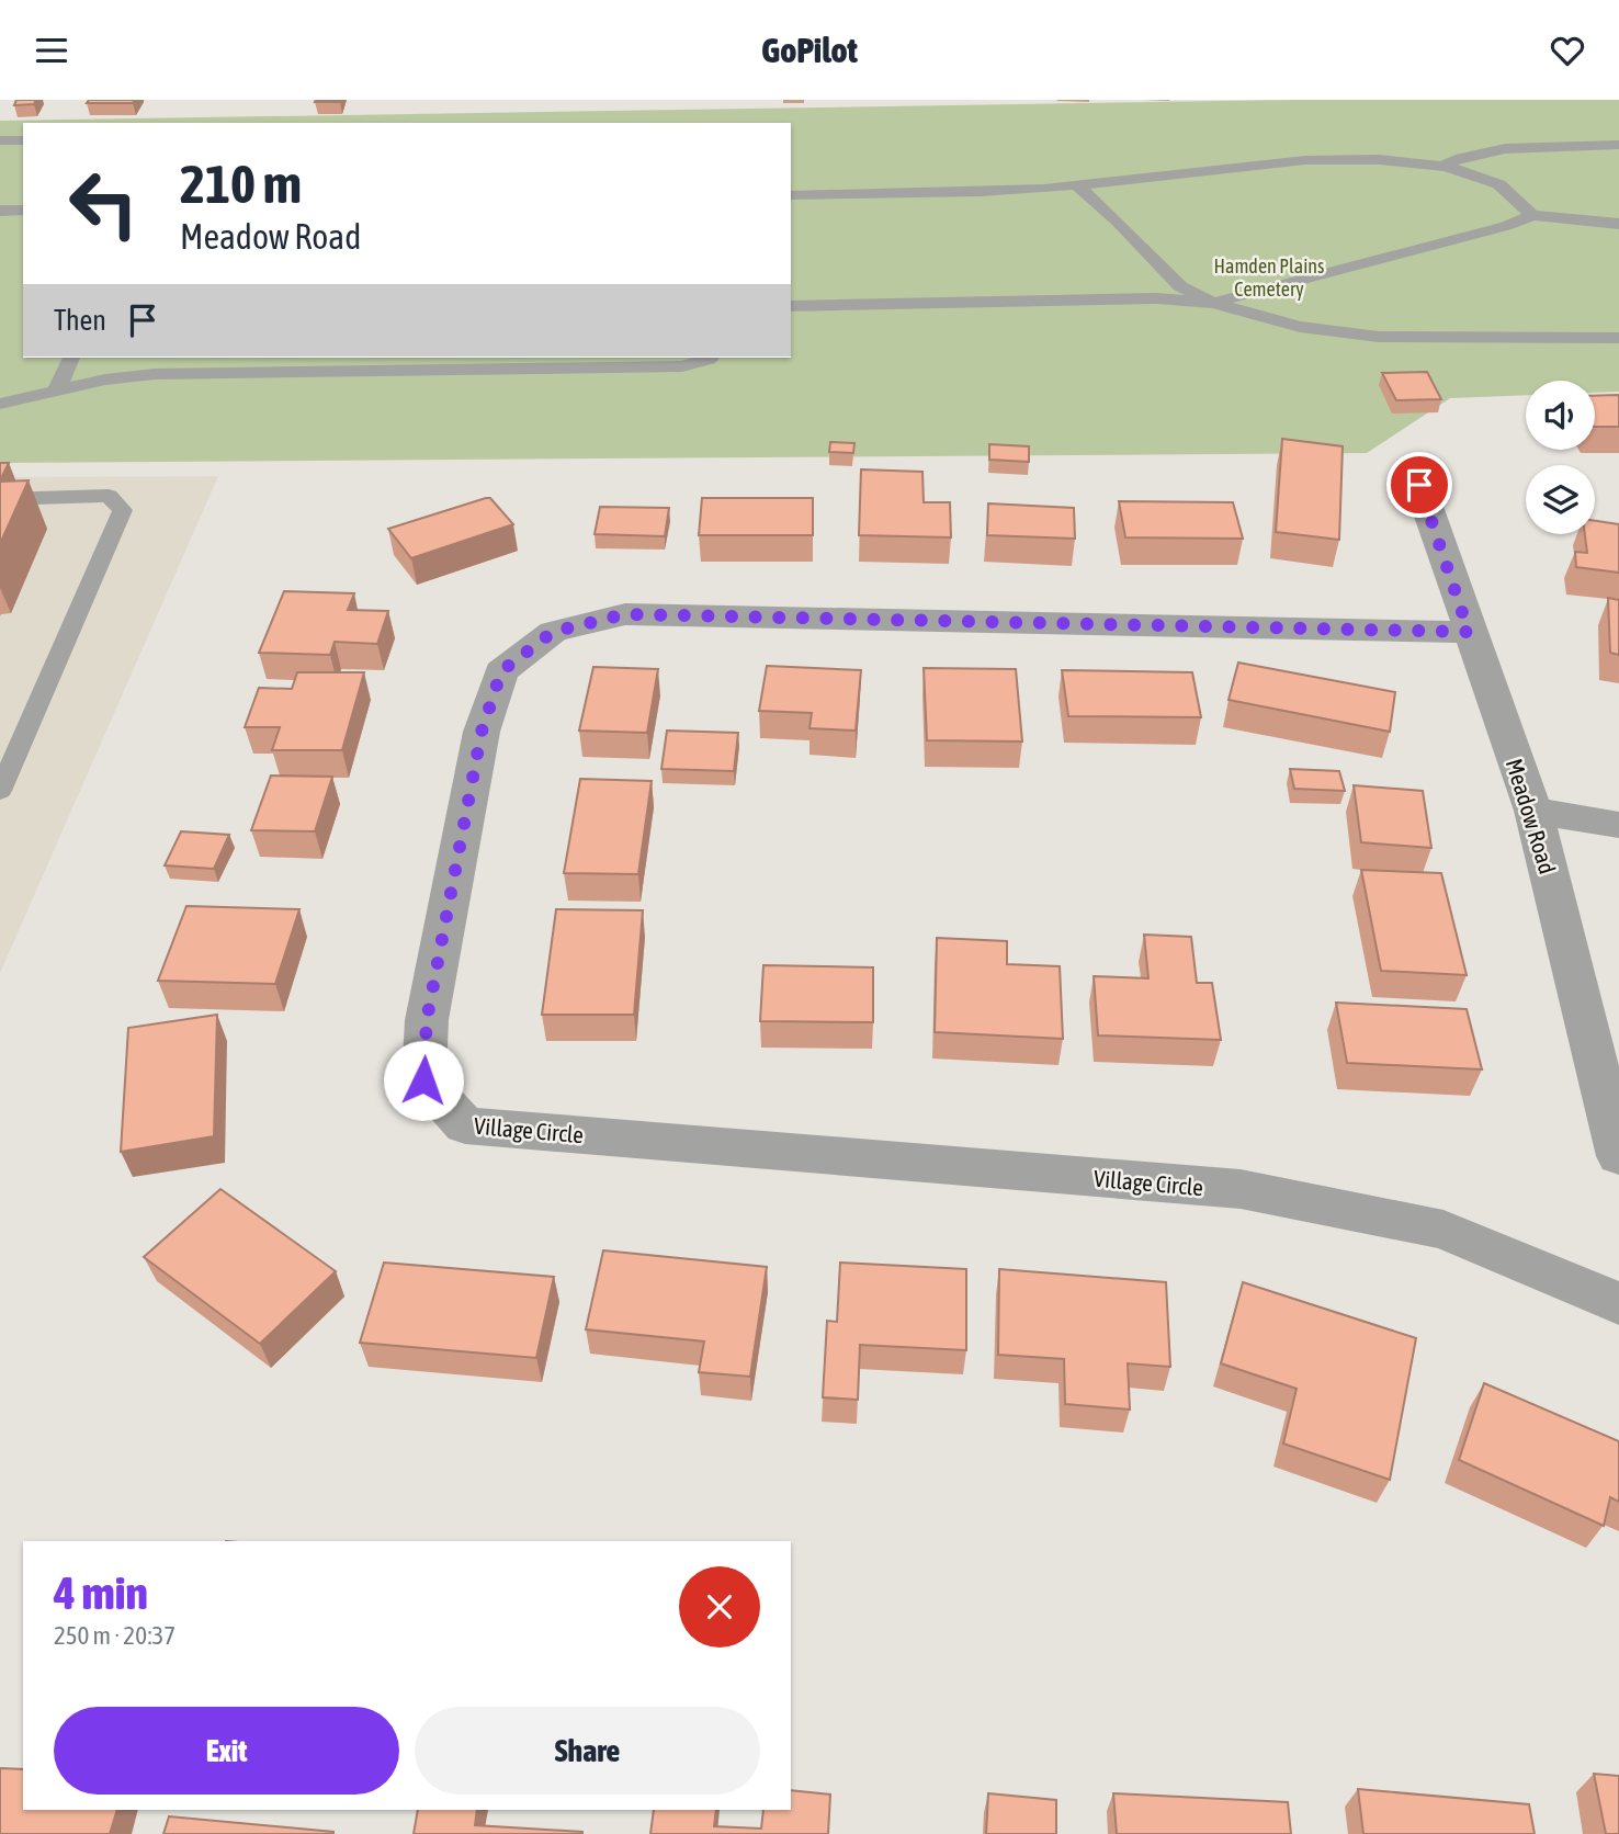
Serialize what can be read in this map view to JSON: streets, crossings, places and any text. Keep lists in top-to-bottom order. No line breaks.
{"streets":{"street":["Meadow Road","Village Circle"]},"crossings":[["Meadow Road","Village Circle"]],"parks":["Hamden Plains Cemetery"],"page":{"header":"GoPilot","turn":["210 m","Meadow Road"],"then":"Then","heading":["4 min","250 m · 20:37"],"buttons":["Exit","Share"]}}
